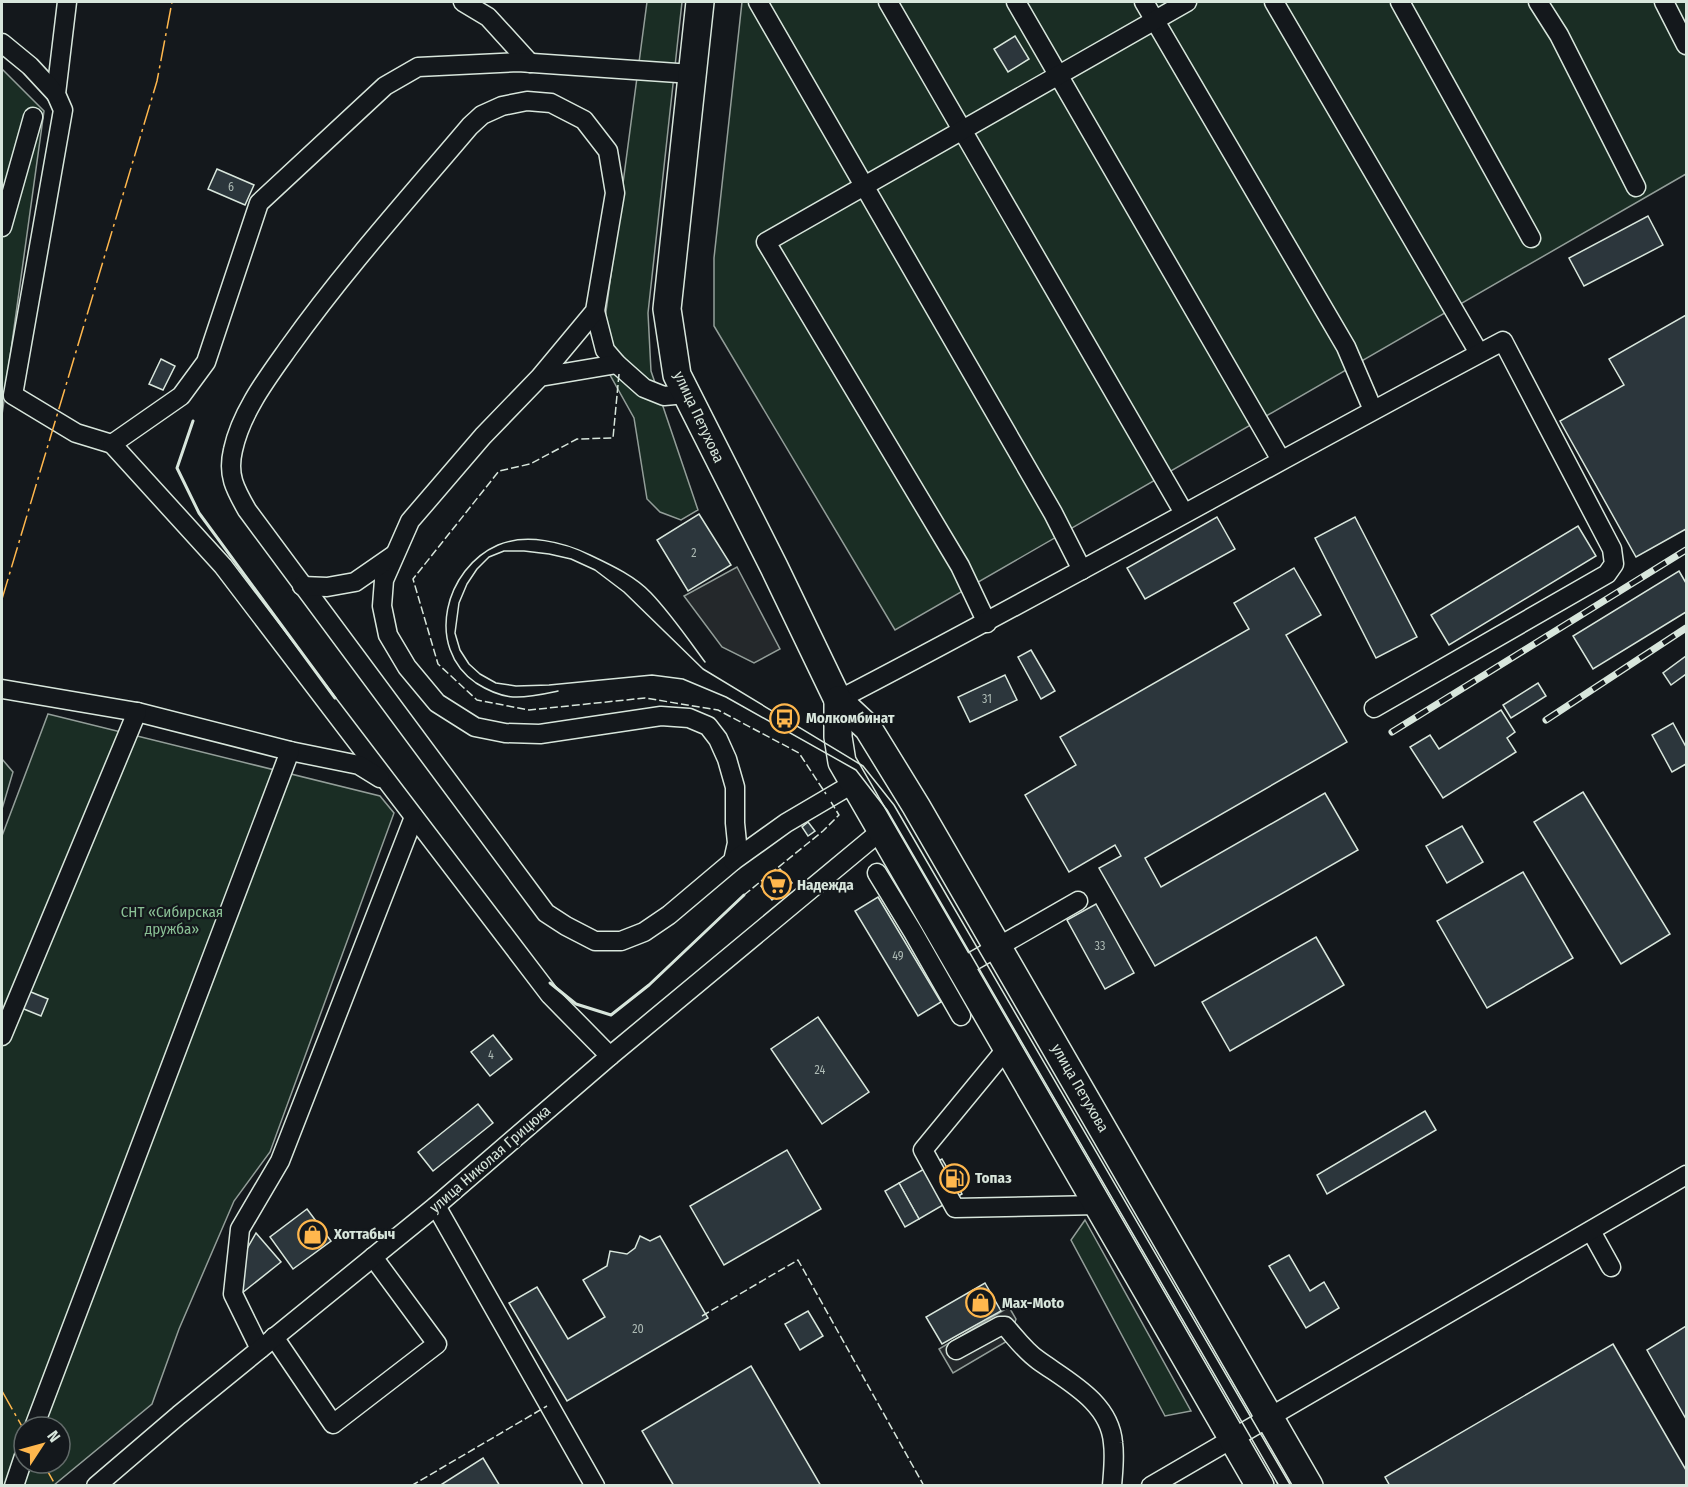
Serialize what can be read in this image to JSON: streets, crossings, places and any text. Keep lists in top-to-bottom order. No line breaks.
{"streets":{"highway":["улица Петухова"],"street":["улица Николая Грицюка"]},"crossings":[["улица Петухова","улица Николая Грицюка"]],"parks":["СНТ «Сибирская дружба»"],"places":{"bus stop":["Молкомбинат"],"supermarket":["Надежда"],"fuel station":["Топаз"],"shop":["Хоттабыч","Max-Moto"]},"house_numbers":["6","2","31","33","49","4","24","20"],"north":"top right"}
